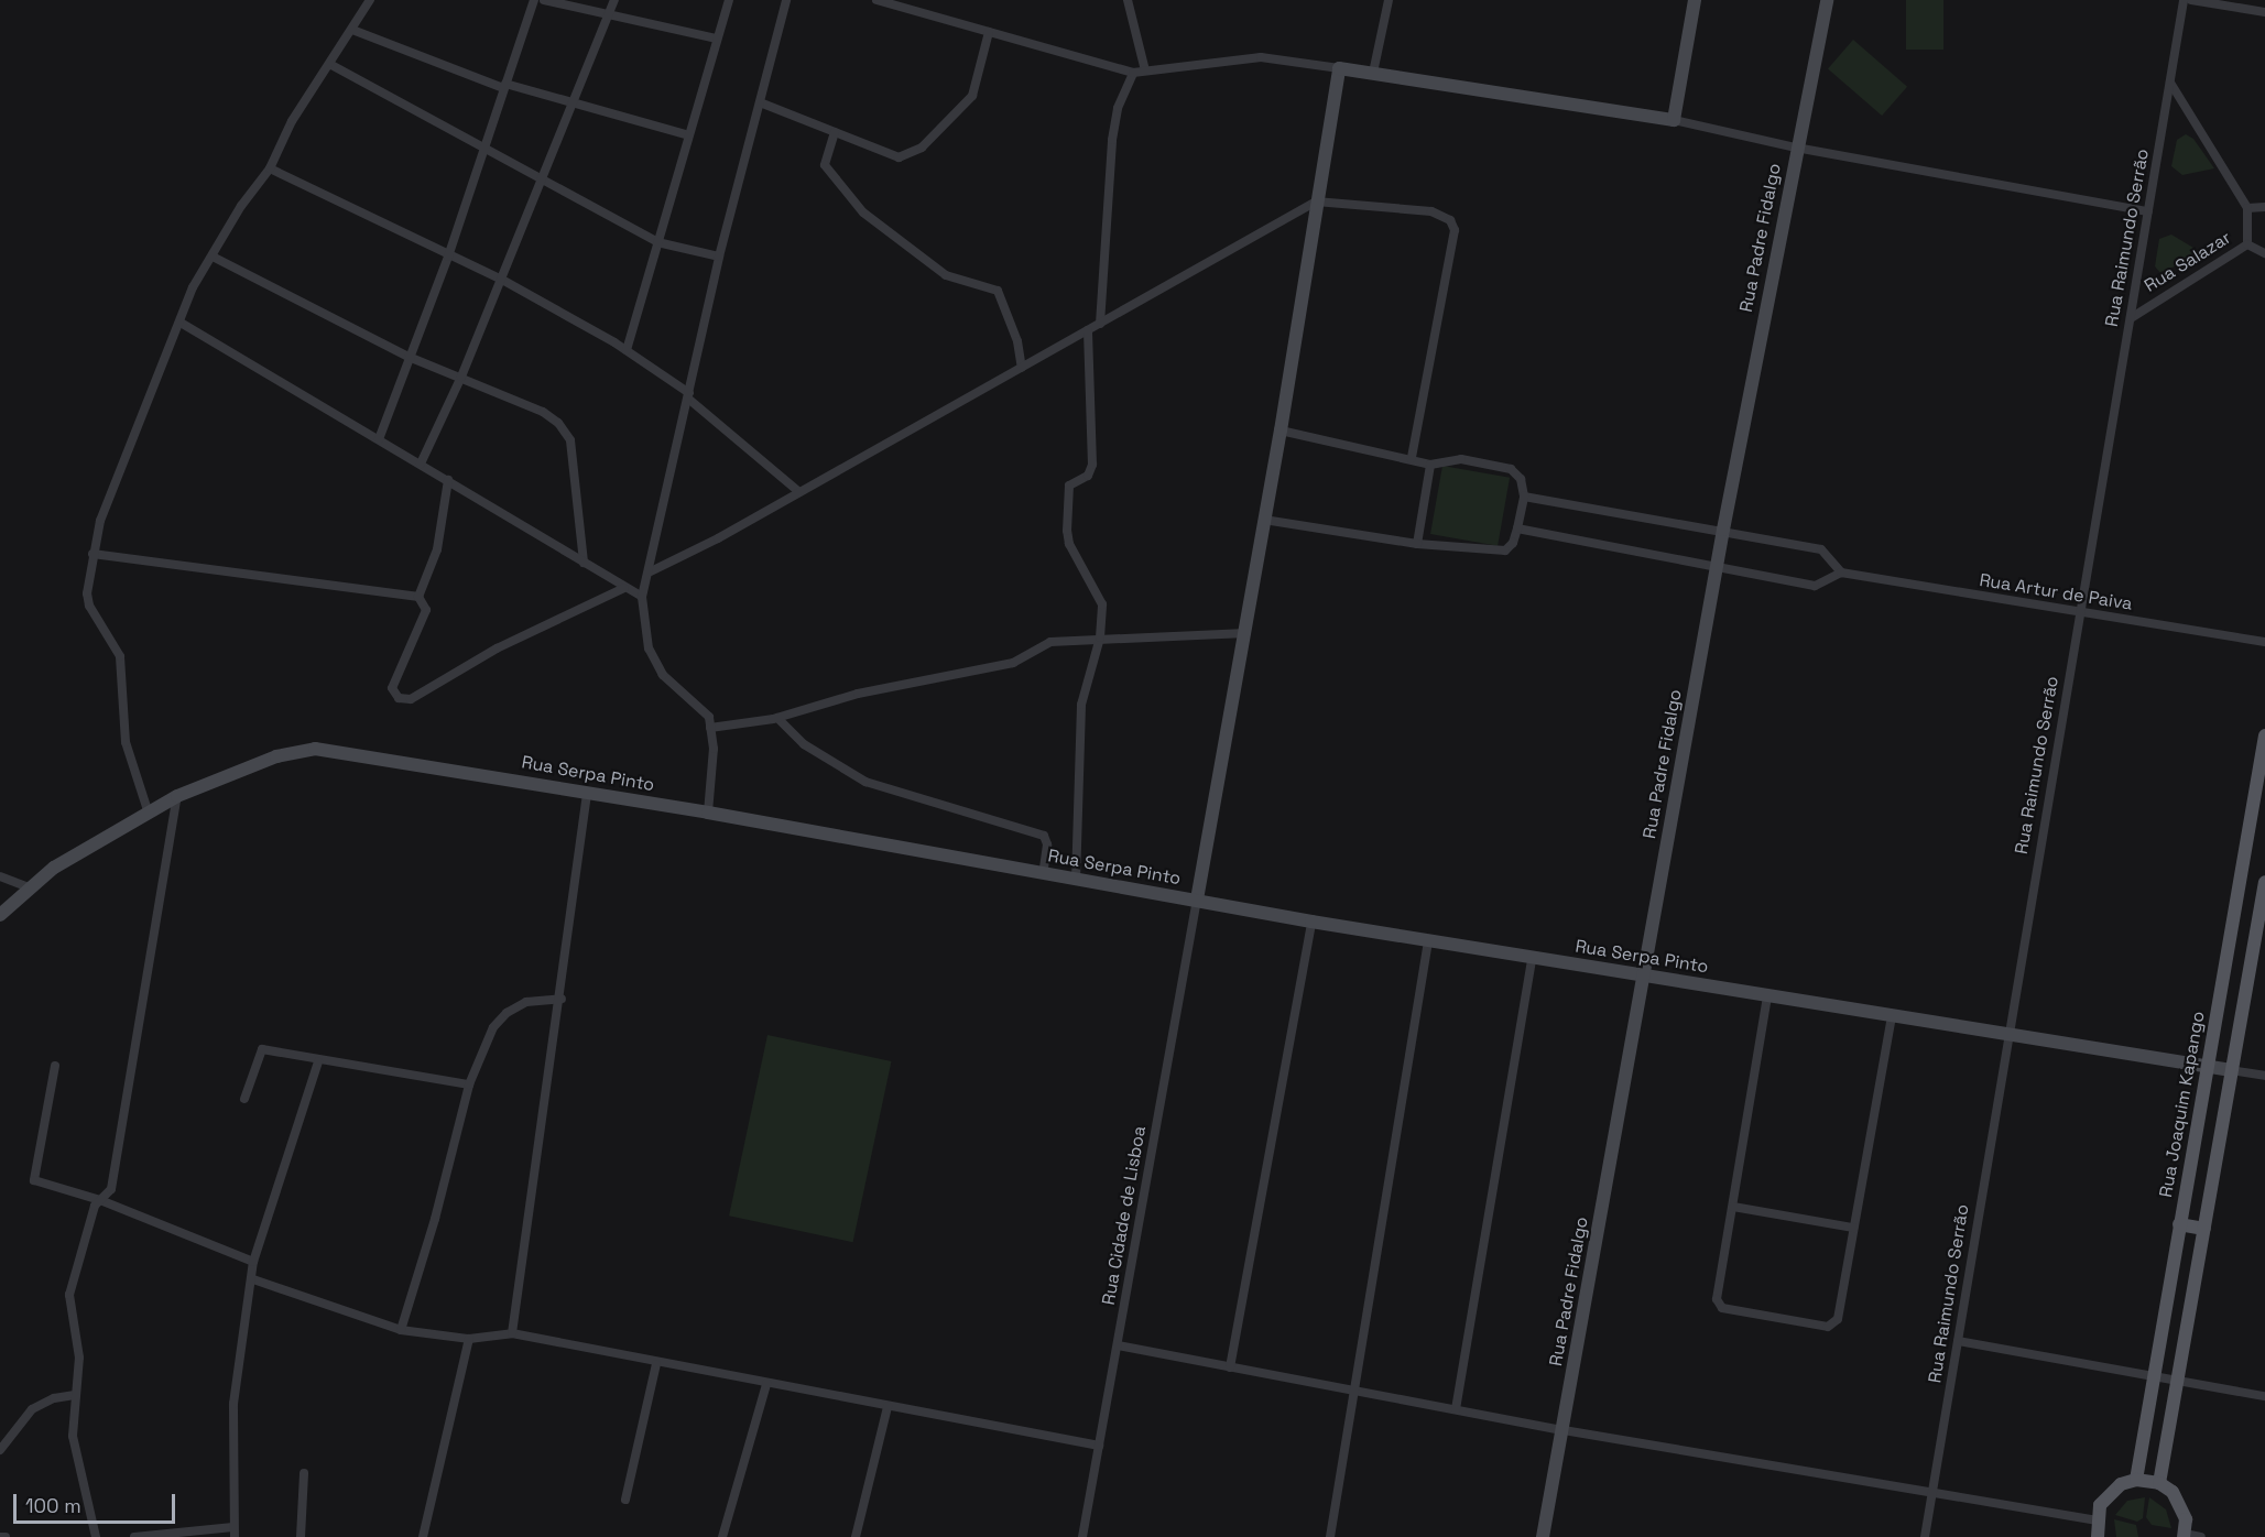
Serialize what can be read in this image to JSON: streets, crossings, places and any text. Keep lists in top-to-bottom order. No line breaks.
{"streets":{"main road":["Rua Joaquim Kapango"],"street":["Rua Padre Fidalgo","Rua Raimundo Serrão","Rua Salazar","Rua Artur de Paiva","Rua Serpa Pinto","Rua Cidade de Lisboa"]},"crossings":[["Rua Padre Fidalgo","Rua Serpa Pinto"],["Rua Raimundo Serrão","Rua Salazar"],["Rua Raimundo Serrão","Rua Artur de Paiva"],["Rua Raimundo Serrão","Rua Serpa Pinto"],["Rua Serpa Pinto","Rua Joaquim Kapango"],["Rua Serpa Pinto","Rua Cidade de Lisboa"]],"scale_bar":"100 m"}
